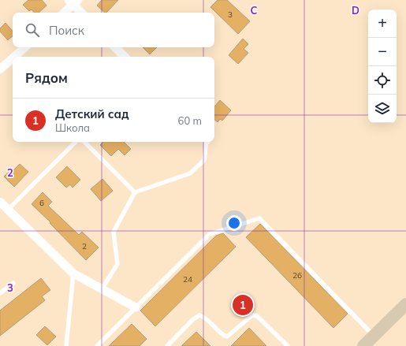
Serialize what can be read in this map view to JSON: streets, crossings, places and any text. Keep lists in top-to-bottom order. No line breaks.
{"house_numbers":["3","6","2","26","24"],"page":{"map_buttons":["+","−"],"search":"Поиск","heading":"Рядом","list":[{"mark":"1","name":"Детский сад","note":"Школа","value":"60 m"}],"pins":"1"},"grid":{"columns":["C","D"],"rows":["2","3"]}}
